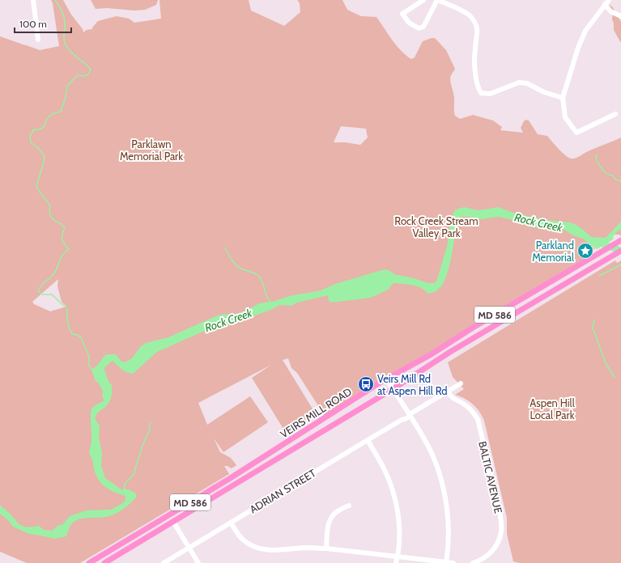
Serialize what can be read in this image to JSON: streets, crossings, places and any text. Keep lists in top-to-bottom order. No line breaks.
{"streets":{"main road":["MD 586","VEIRS MILL ROAD"],"street":["BALTIC AVENUE","ADRIAN STREET"]},"crossings":[["BALTIC AVENUE","ADRIAN STREET"]],"water":["Rock Creek"],"parks":["Parklawn Memorial Park","Rock Creek Stream Valley Park","Aspen Hill Local Park"],"places":{"place":["Parkland Memorial"],"bus stop":["Veirs Mill Rd at Aspen Hill Rd"]},"scale_bar":"100 m"}
